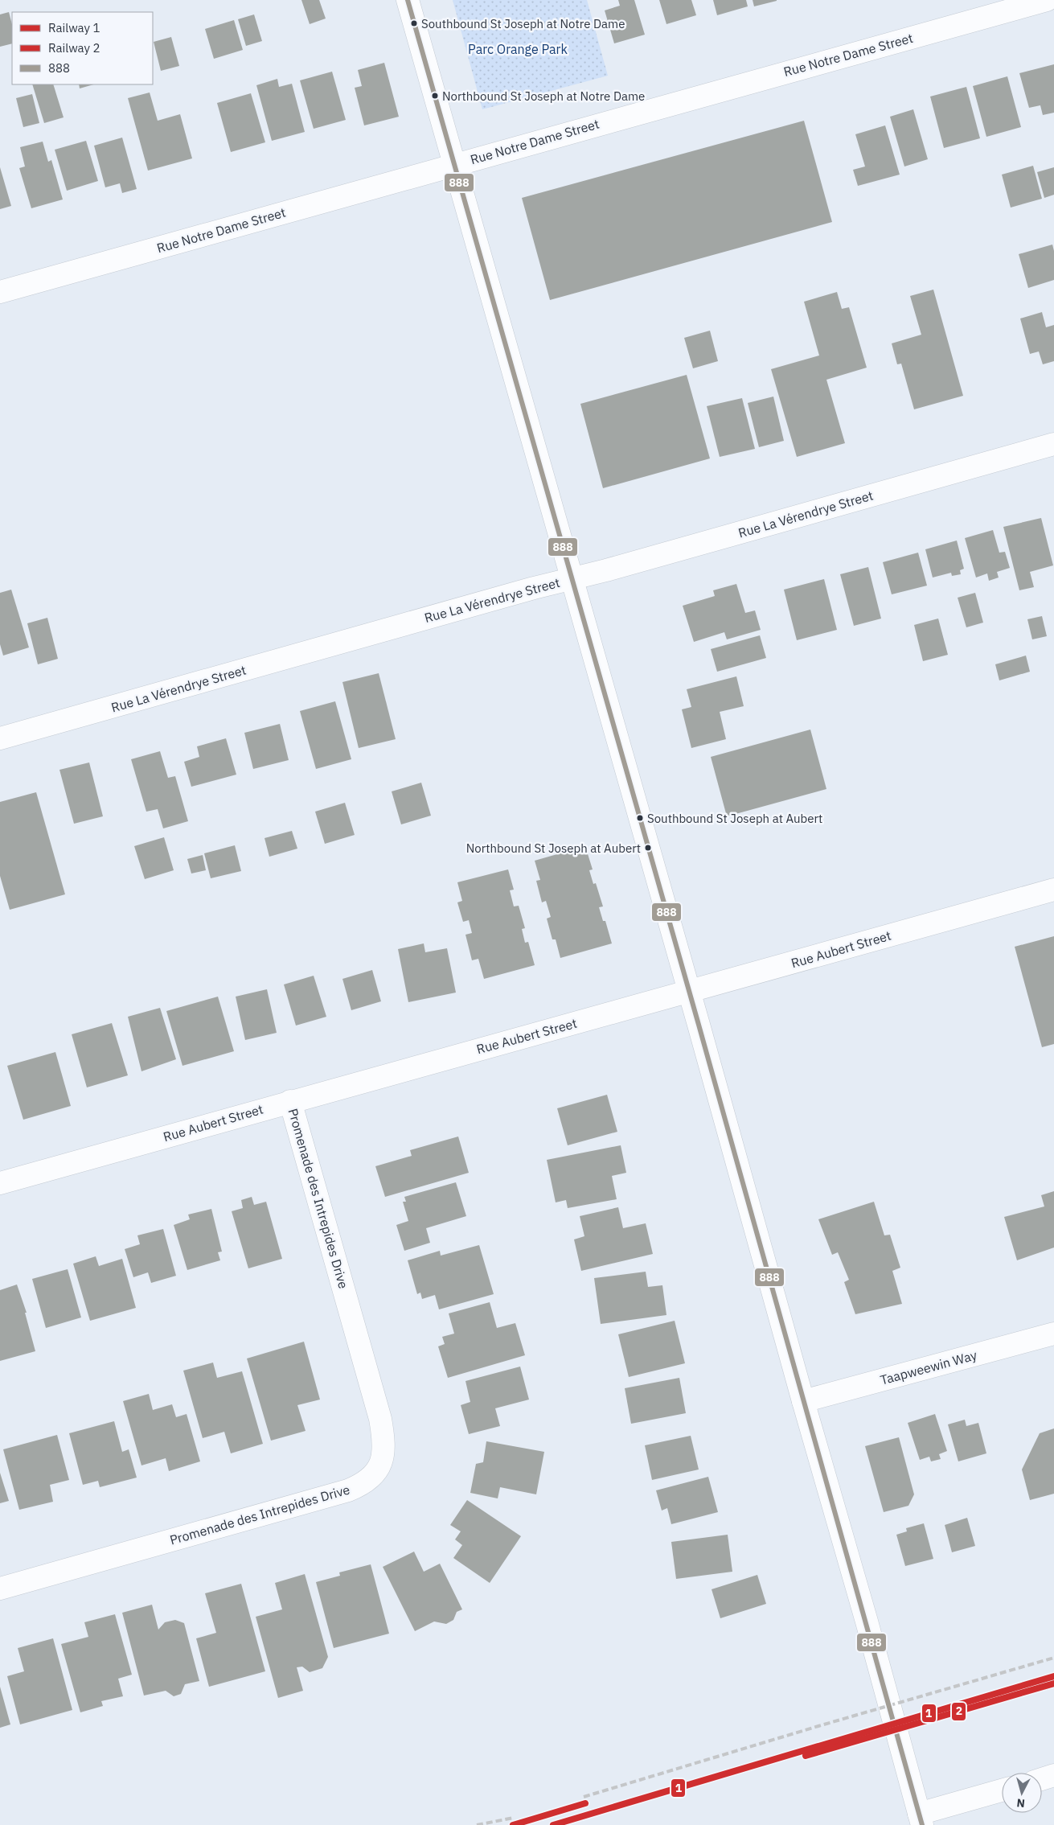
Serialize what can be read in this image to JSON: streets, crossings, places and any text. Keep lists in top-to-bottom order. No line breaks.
{"streets":{"street":["Rue Notre Dame Street","Rue La Vérendrye Street","Rue Aubert Street","Promenade des Intrepides Drive","Taapweewin Way"]},"crossings":[["Rue Aubert Street","Promenade des Intrepides Drive"]],"parks":["Parc Orange Park"],"places":["Southbound St Joseph at Notre Dame","Northbound St Joseph at Notre Dame","Southbound St Joseph at Aubert","Northbound St Joseph at Aubert"],"lines":["transit line 888","rail line 1","rail line 2"],"legend":["Railway 1","Railway 2","888"],"north":"bottom"}
